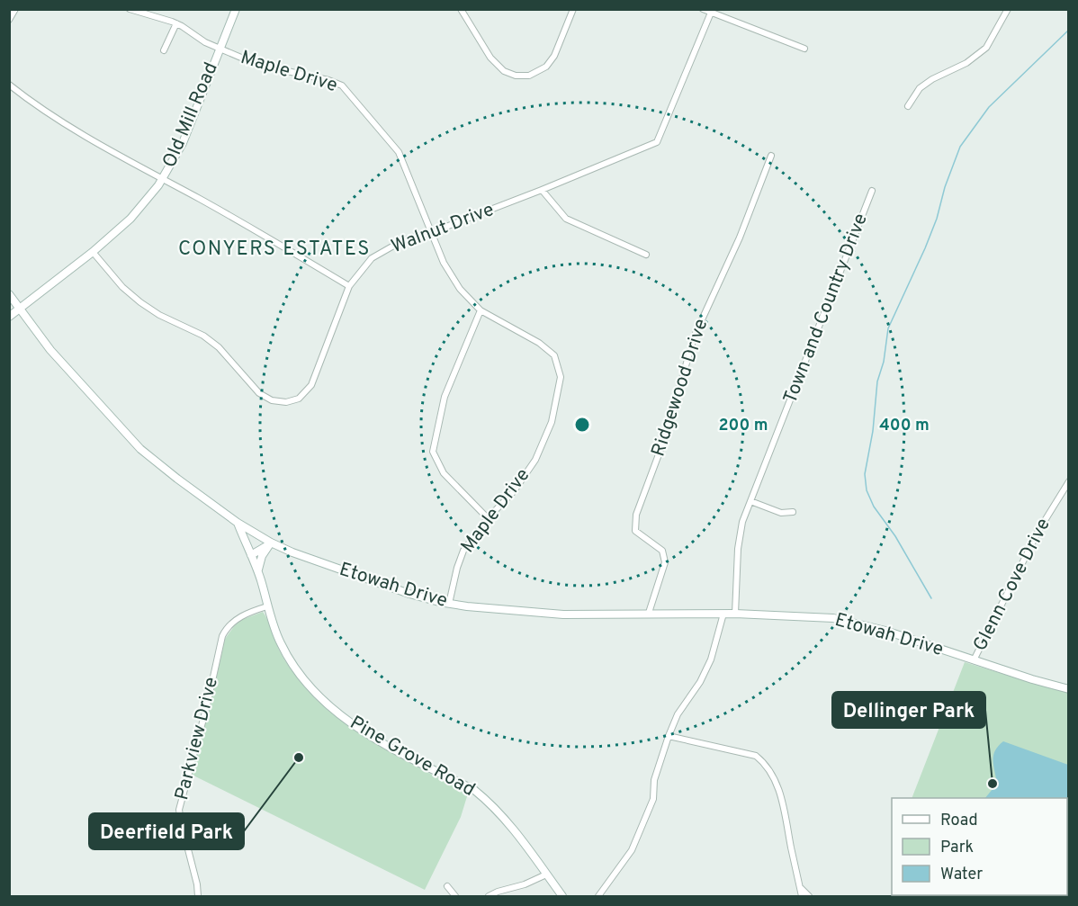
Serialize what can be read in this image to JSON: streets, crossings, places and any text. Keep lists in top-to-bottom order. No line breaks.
{"streets":{"street":["Maple Drive","Old Mill Road","Walnut Drive","Town and Country Drive","Ridgewood Drive","Glenn Cove Drive","Etowah Drive","Parkview Drive","Pine Grove Road"]},"crossings":[["Maple Drive","Old Mill Road"],["Maple Drive","Walnut Drive"],["Maple Drive","Etowah Drive"],["Old Mill Road","Walnut Drive"],["Old Mill Road","Etowah Drive"],["Town and Country Drive","Etowah Drive"],["Ridgewood Drive","Etowah Drive"],["Glenn Cove Drive","Etowah Drive"],["Etowah Drive","Pine Grove Road"],["Parkview Drive","Pine Grove Road"]],"districts":["CONYERS ESTATES"],"places":["Deerfield Park","Dellinger Park"],"legend":["Road","Park","Water"],"rings":["200 m","400 m"]}
